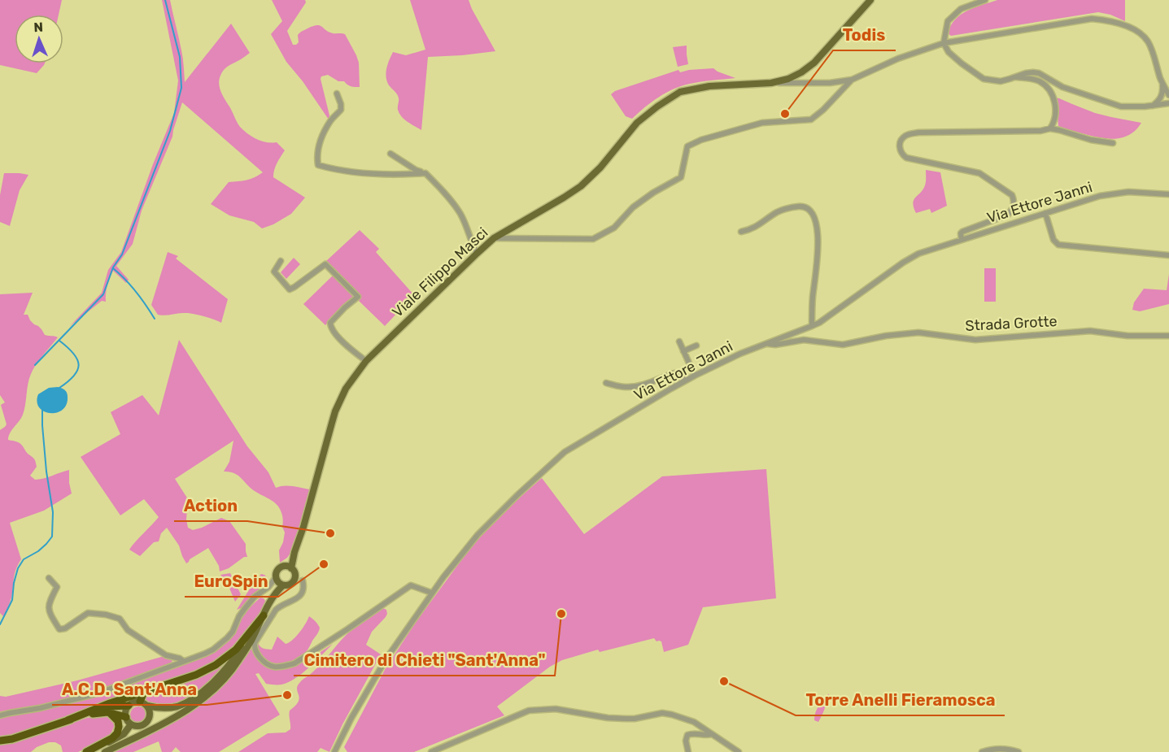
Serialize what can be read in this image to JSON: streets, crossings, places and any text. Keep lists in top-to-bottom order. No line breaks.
{"streets":{"main road":["Viale Filippo Masci"],"street":["Via Ettore Janni","Strada Grotte"]},"crossings":[["Via Ettore Janni","Strada Grotte"]],"places":["Todis","Action","EuroSpin","Cimitero di Chieti \"Sant'Anna\"","Torre Anelli Fieramosca","A.C.D. Sant'Anna"],"north":"top"}
